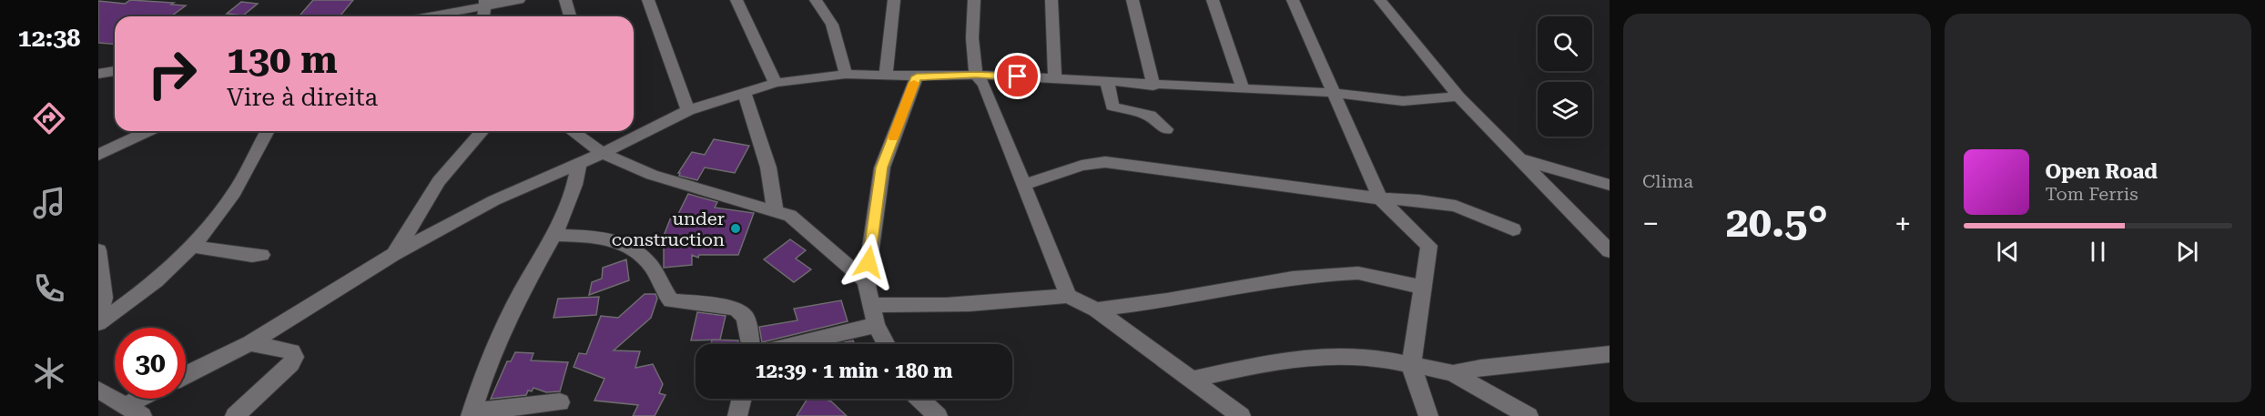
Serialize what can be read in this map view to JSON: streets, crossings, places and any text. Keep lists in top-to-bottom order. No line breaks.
{"places":["under construction"],"page":{"tabs":"12:38","tile":"Clima","turn":["130 m","Vire à direita"],"song":["Open Road","Tom Ferris"],"heat":["−","20.5°","+"],"limit":"30","trip":"12:39 · 1 min · 180 m"}}
